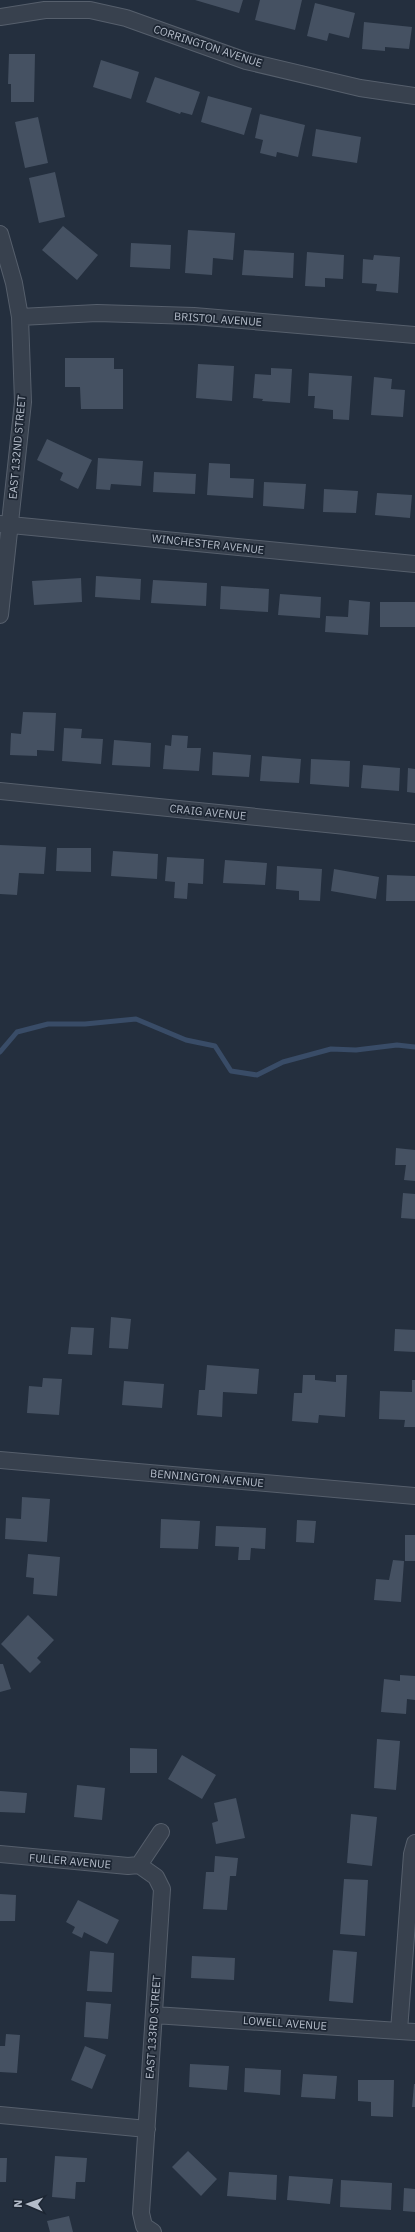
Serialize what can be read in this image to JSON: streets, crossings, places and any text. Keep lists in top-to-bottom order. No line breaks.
{"streets":{"street":["CORRINGTON AVENUE","BRISTOL AVENUE","EAST 132ND STREET","WINCHESTER AVENUE","CRAIG AVENUE","BENNINGTON AVENUE","FULLER AVENUE","LOWELL AVENUE","EAST 133RD STREET"]},"crossings":[["BRISTOL AVENUE","EAST 132ND STREET"],["EAST 132ND STREET","WINCHESTER AVENUE"],["FULLER AVENUE","EAST 133RD STREET"],["LOWELL AVENUE","EAST 133RD STREET"]],"north":"left"}
